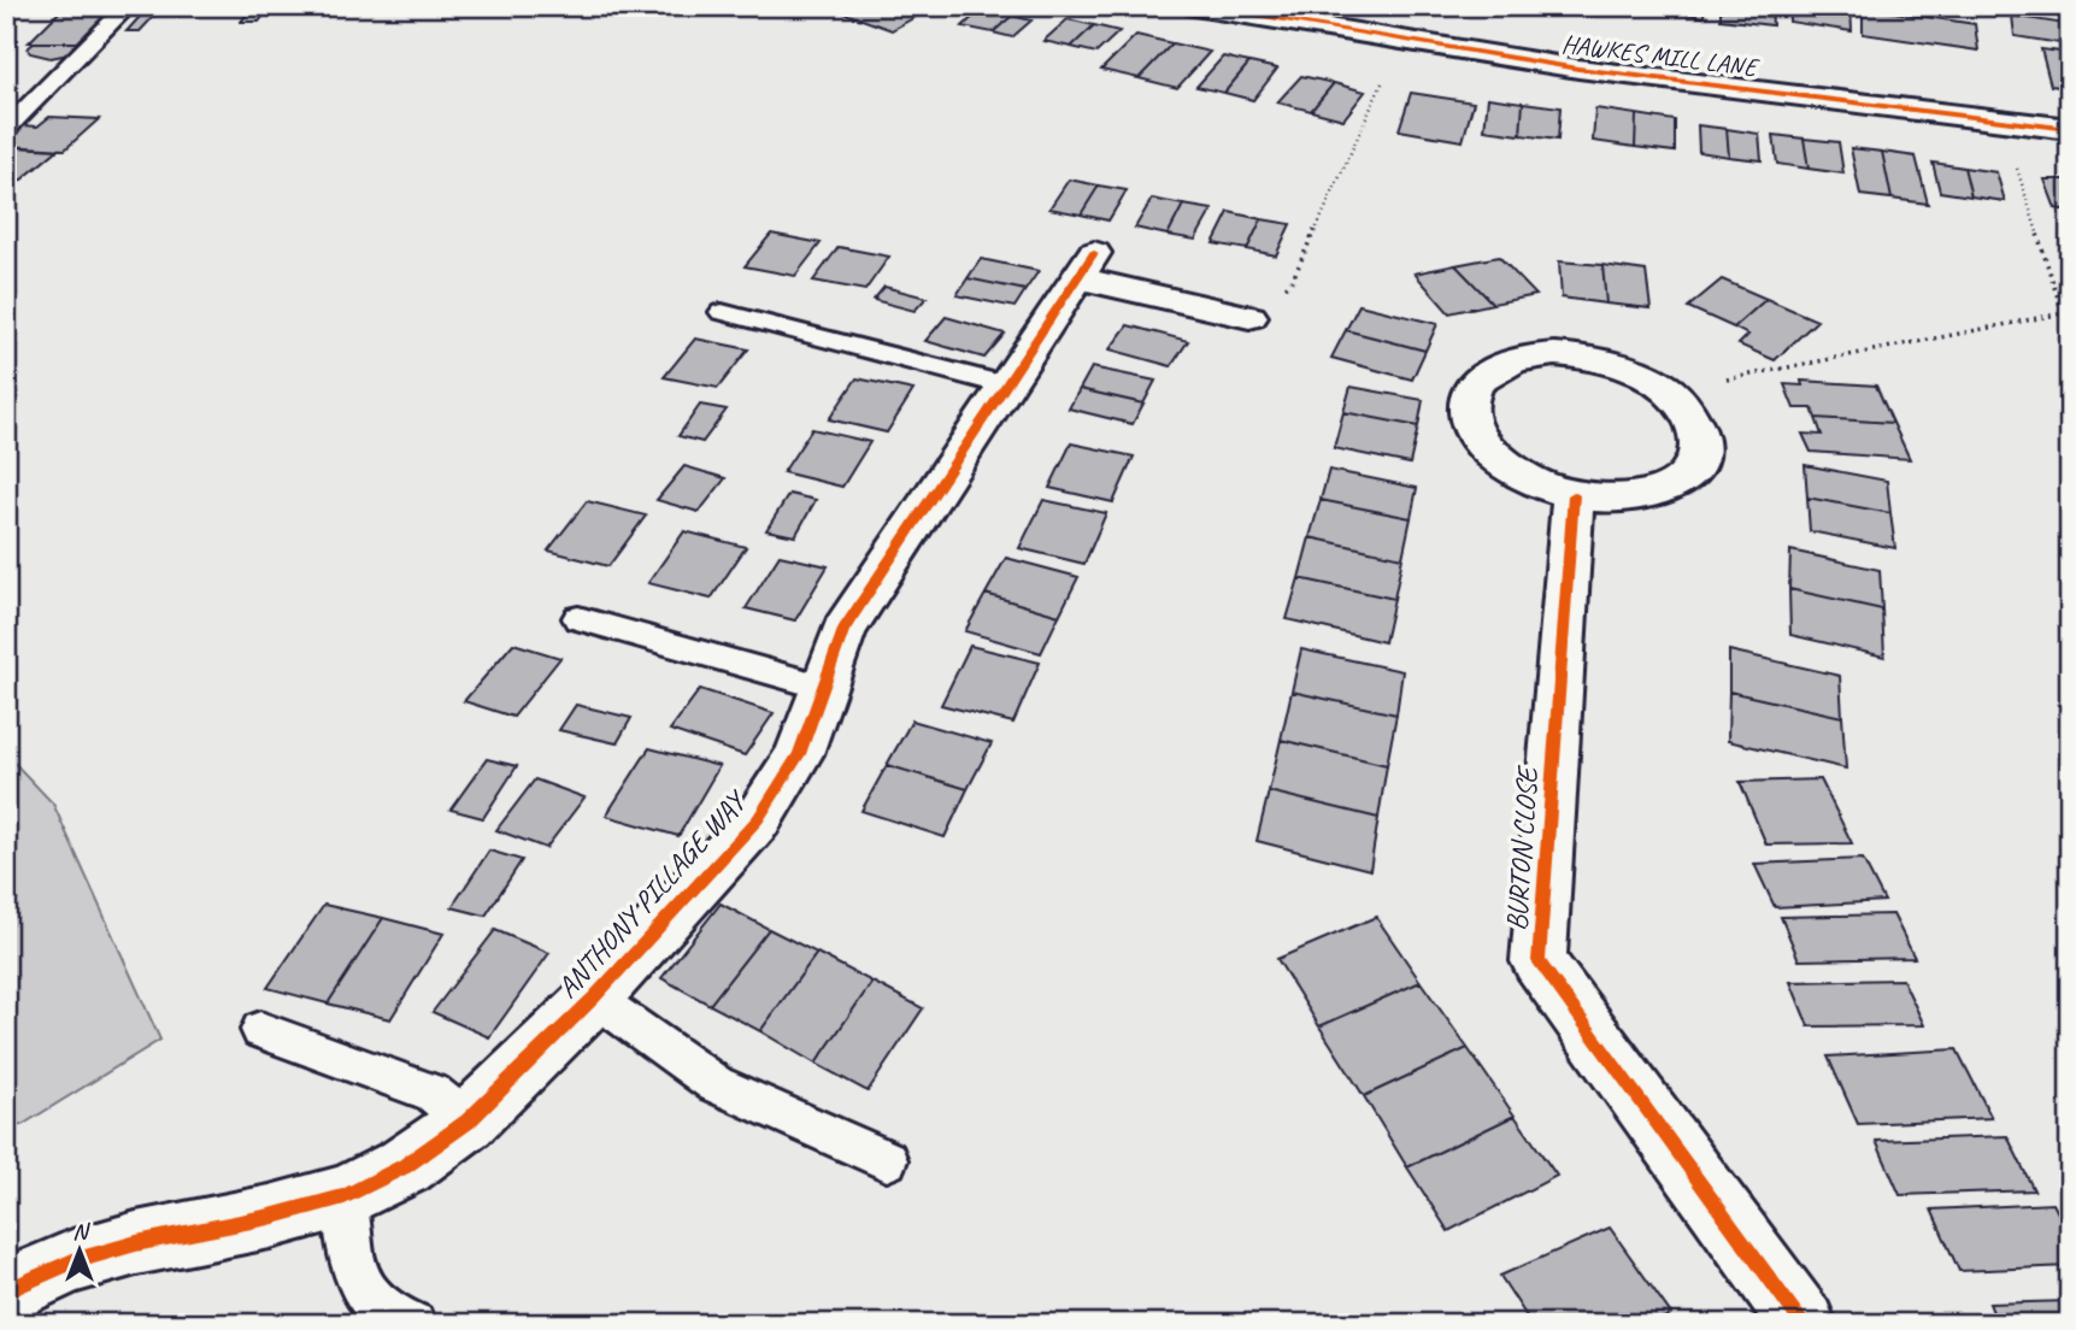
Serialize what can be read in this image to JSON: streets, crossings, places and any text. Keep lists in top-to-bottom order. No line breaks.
{"streets":{"street":["HAWKES MILL LANE","BURTON CLOSE","ANTHONY PILLAGE WAY"]},"north":"top"}
